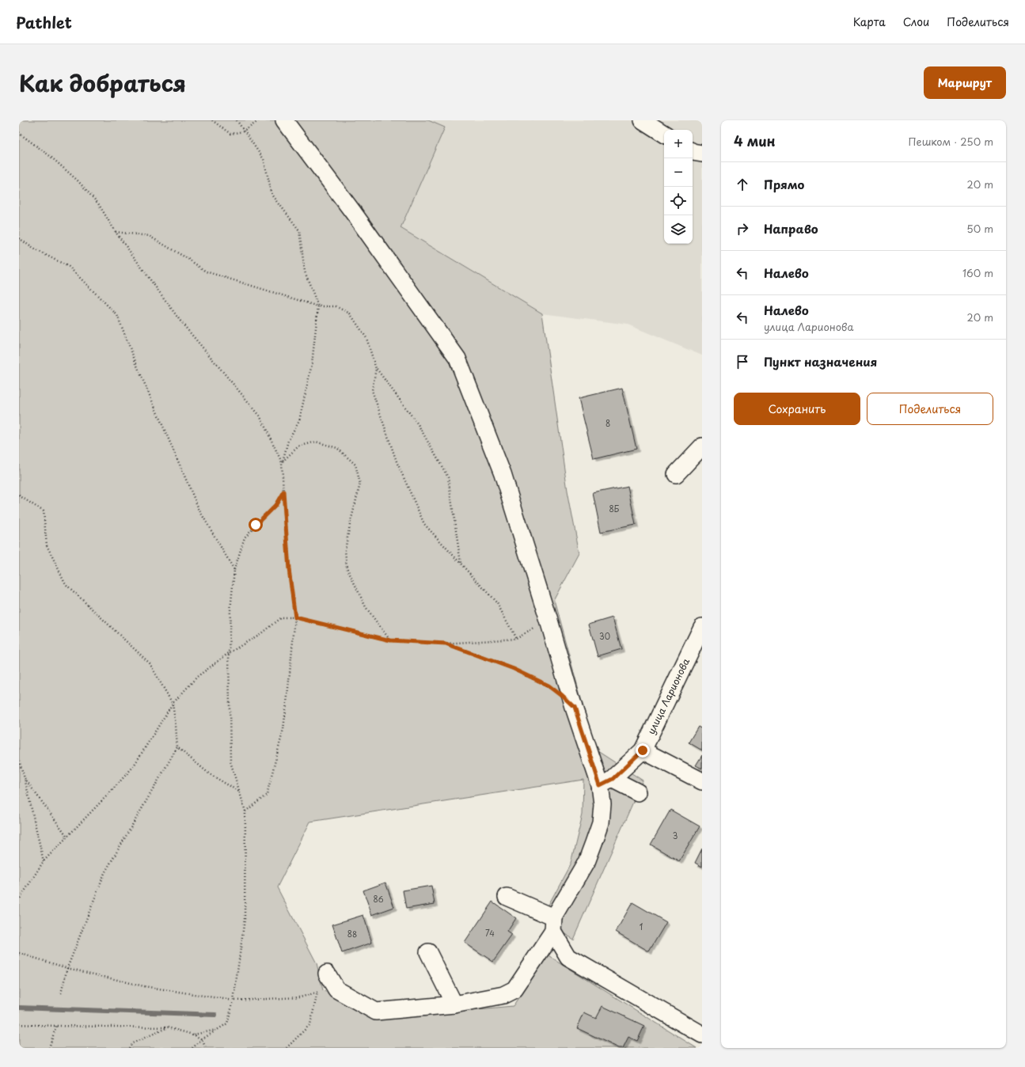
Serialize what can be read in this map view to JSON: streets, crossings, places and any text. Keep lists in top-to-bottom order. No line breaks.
{"streets":{"street":["улица Ларионова"]},"house_numbers":["8","8Б","30","3","86","1","74","88"],"page":{"header":"Pathlet","nav":["Карта","Слои","Поделиться"],"title":"Как добраться","buttons":["Маршрут",["Сохранить","Поделиться"]],"heading":["4 мин","Пешком · 250 m"],"map_buttons":["+","−"],"list":[["Прямо","20 m"],["Направо","50 m"],["Налево","160 m"],["Налево","улица Ларионова","20 m"],"Пункт назначения"]}}
